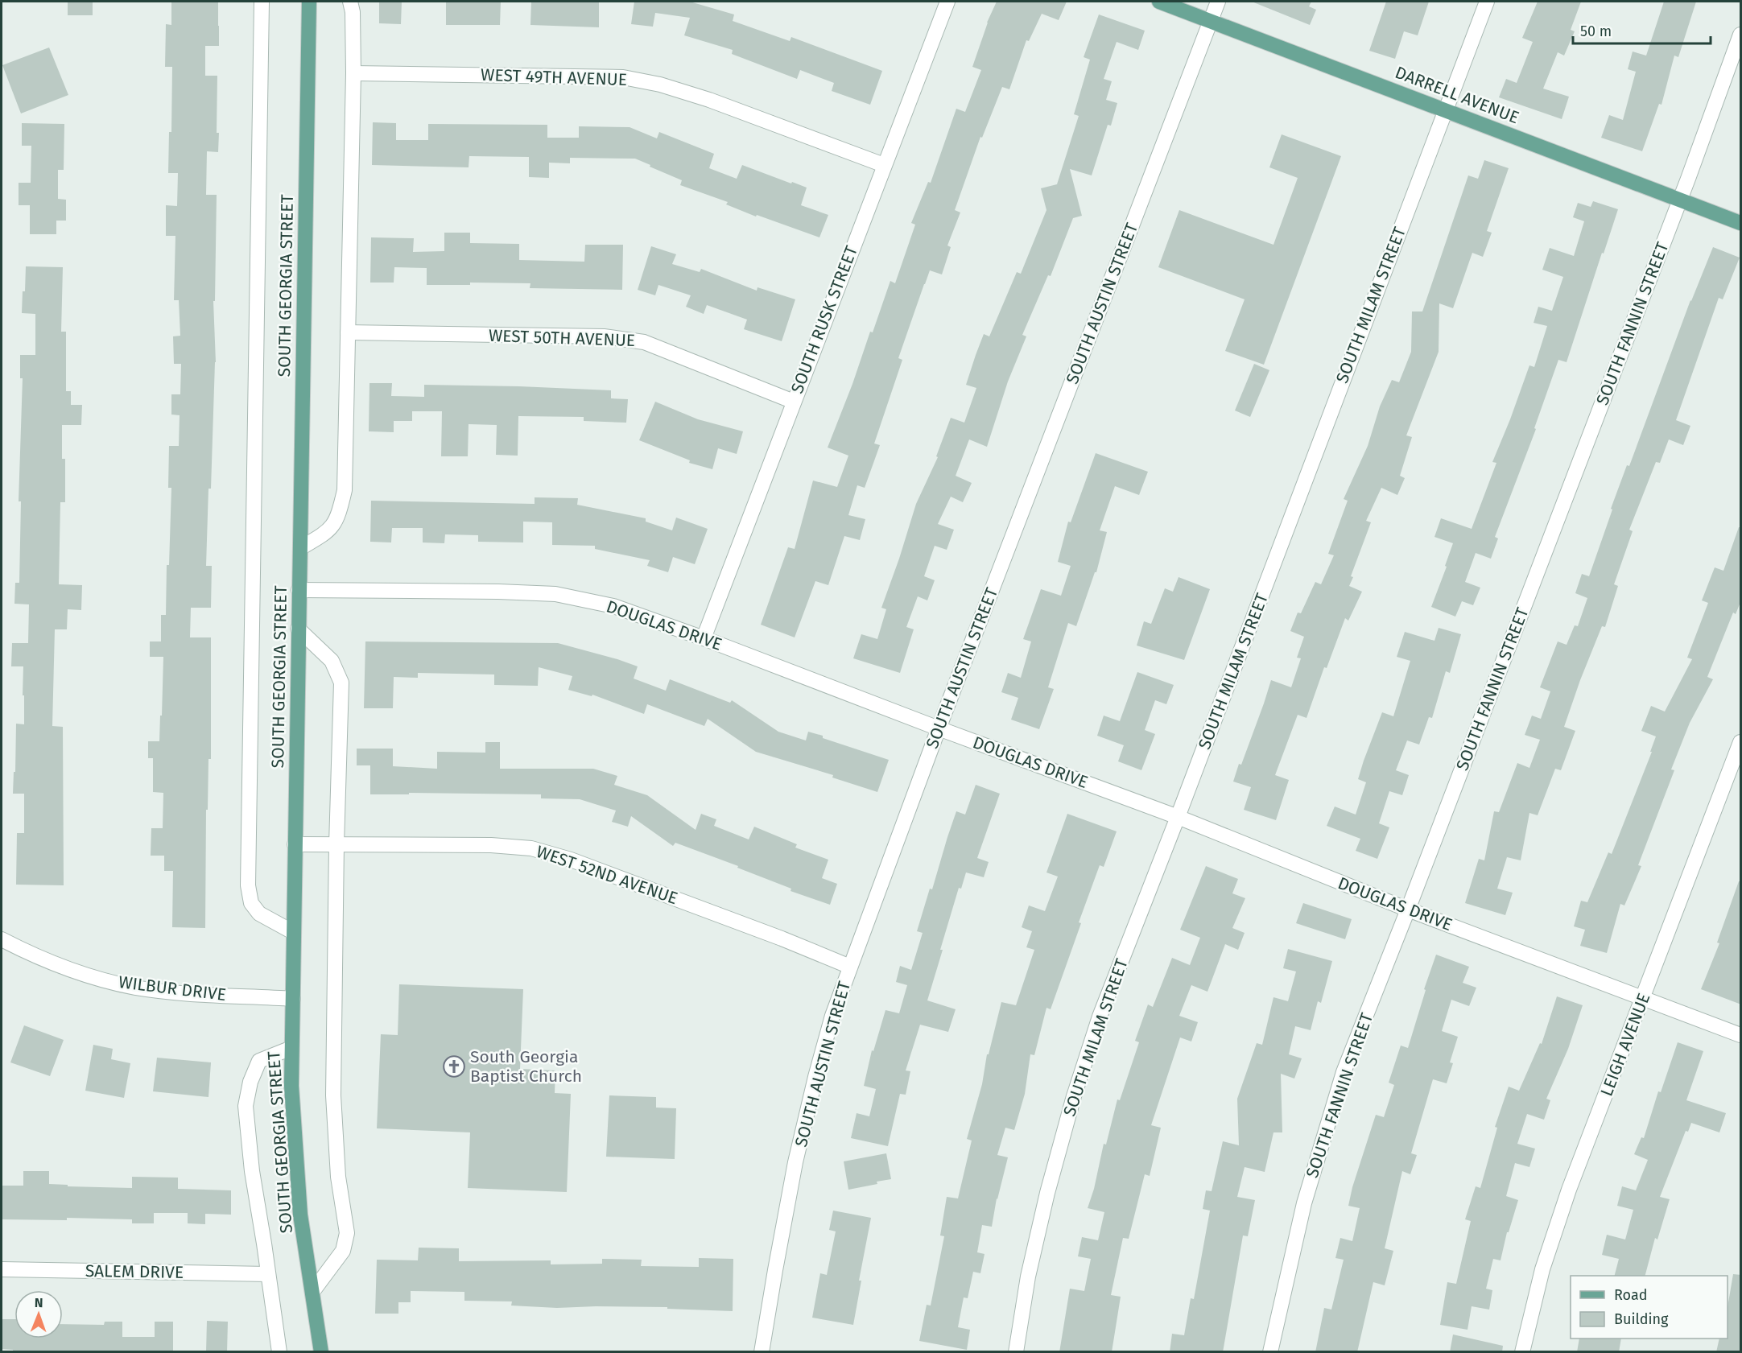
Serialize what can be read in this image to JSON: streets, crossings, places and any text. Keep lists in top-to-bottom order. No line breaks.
{"streets":{"main road":["DARRELL AVENUE","SOUTH GEORGIA STREET"],"street":["WEST 49TH AVENUE","SOUTH AUSTIN STREET","SOUTH MILAM STREET","SOUTH RUSK STREET","SOUTH FANNIN STREET","WEST 50TH AVENUE","DOUGLAS DRIVE","WEST 52ND AVENUE","WILBUR DRIVE","LEIGH AVENUE","SALEM DRIVE"]},"crossings":[["WEST 49TH AVENUE","SOUTH RUSK STREET"],["DARRELL AVENUE","SOUTH AUSTIN STREET"],["DARRELL AVENUE","SOUTH MILAM STREET"],["DARRELL AVENUE","SOUTH FANNIN STREET"],["SOUTH GEORGIA STREET","DOUGLAS DRIVE"],["SOUTH GEORGIA STREET","WEST 52ND AVENUE"],["SOUTH GEORGIA STREET","WILBUR DRIVE"],["SOUTH AUSTIN STREET","DOUGLAS DRIVE"],["SOUTH AUSTIN STREET","WEST 52ND AVENUE"],["SOUTH MILAM STREET","DOUGLAS DRIVE"],["SOUTH RUSK STREET","WEST 50TH AVENUE"],["SOUTH RUSK STREET","DOUGLAS DRIVE"],["SOUTH FANNIN STREET","DOUGLAS DRIVE"],["DOUGLAS DRIVE","LEIGH AVENUE"]],"places":{"church":["South Georgia Baptist Church"]},"legend":["Road","Building"],"scale_bar":"50 m","north":"top"}
